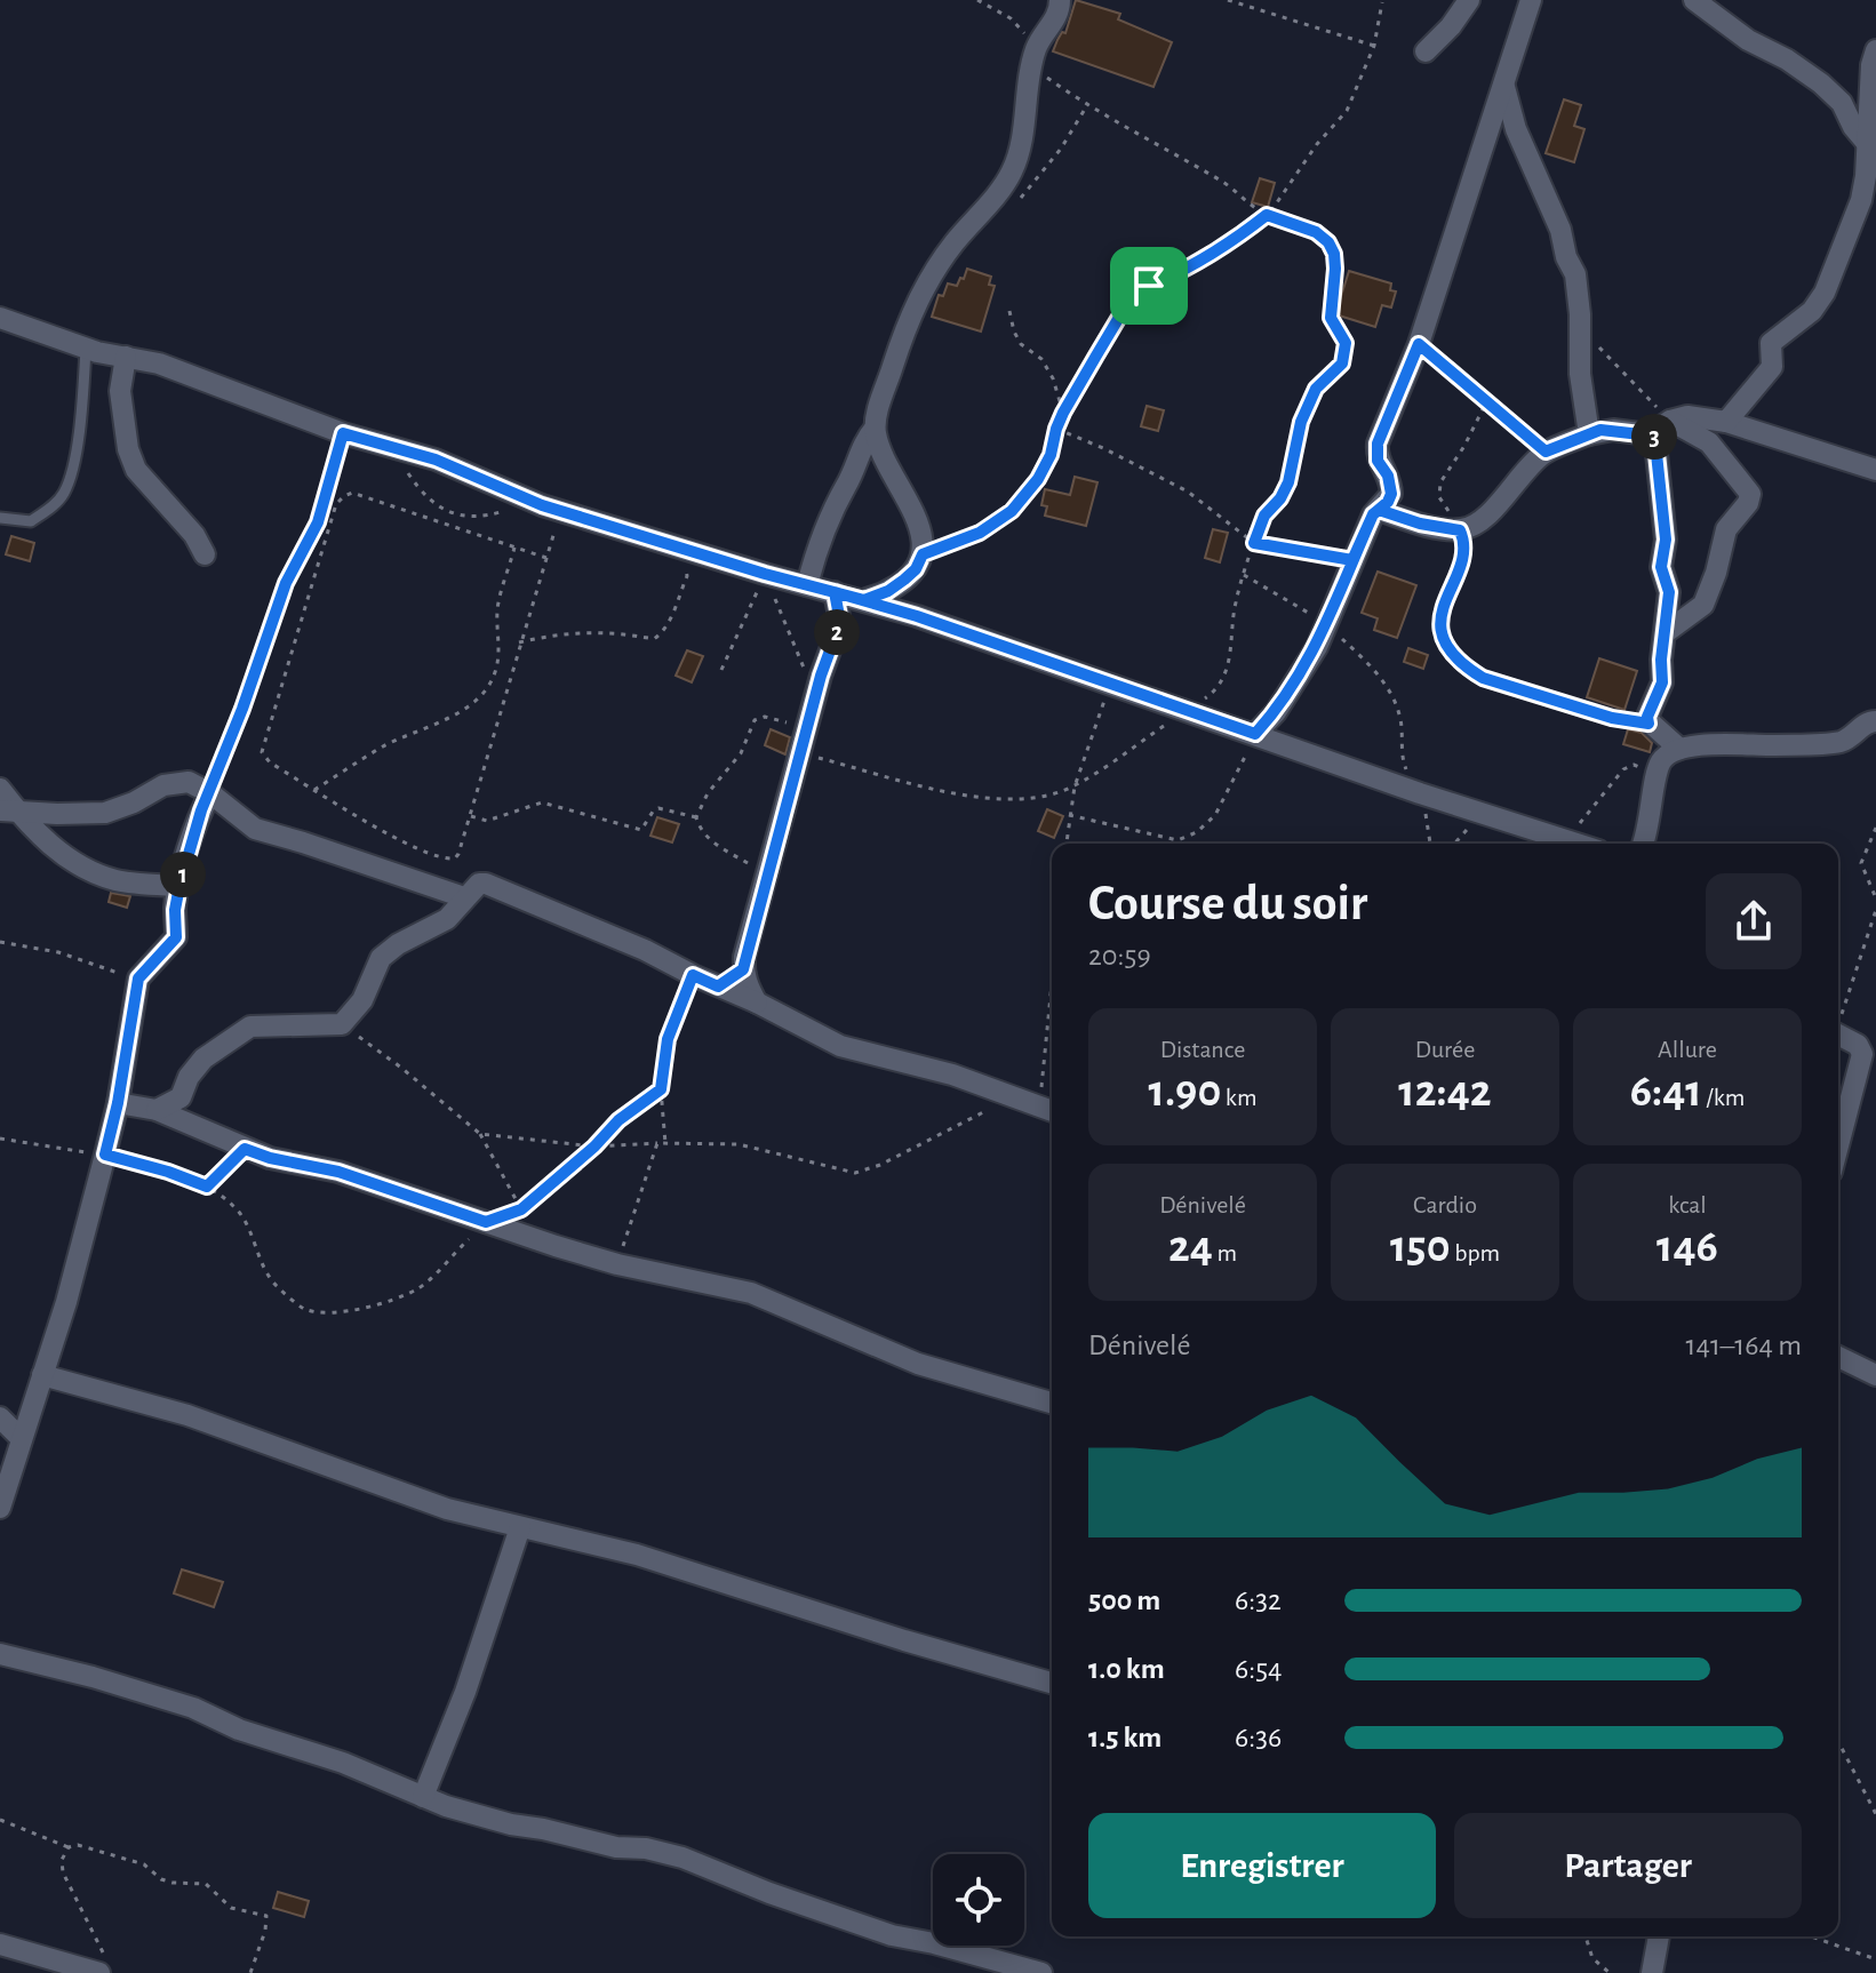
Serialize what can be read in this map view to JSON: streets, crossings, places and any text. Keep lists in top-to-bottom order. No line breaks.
{"page":{"pins":["3","2","1"],"heading":["Course du soir","20:59"],"stats":[["Distance","1.90 km"],["Durée","12:42"],["Allure","6:41 /km"],["Dénivelé","24 m"],["Cardio","150 bpm"],["kcal","146"]],"chart":["Dénivelé","141–164 m"],"list":[{"name":"500 m","note":"6:32"},{"name":"1.0 km","note":"6:54"},{"name":"1.5 km","note":"6:36"}],"buttons":["Enregistrer","Partager"]}}
